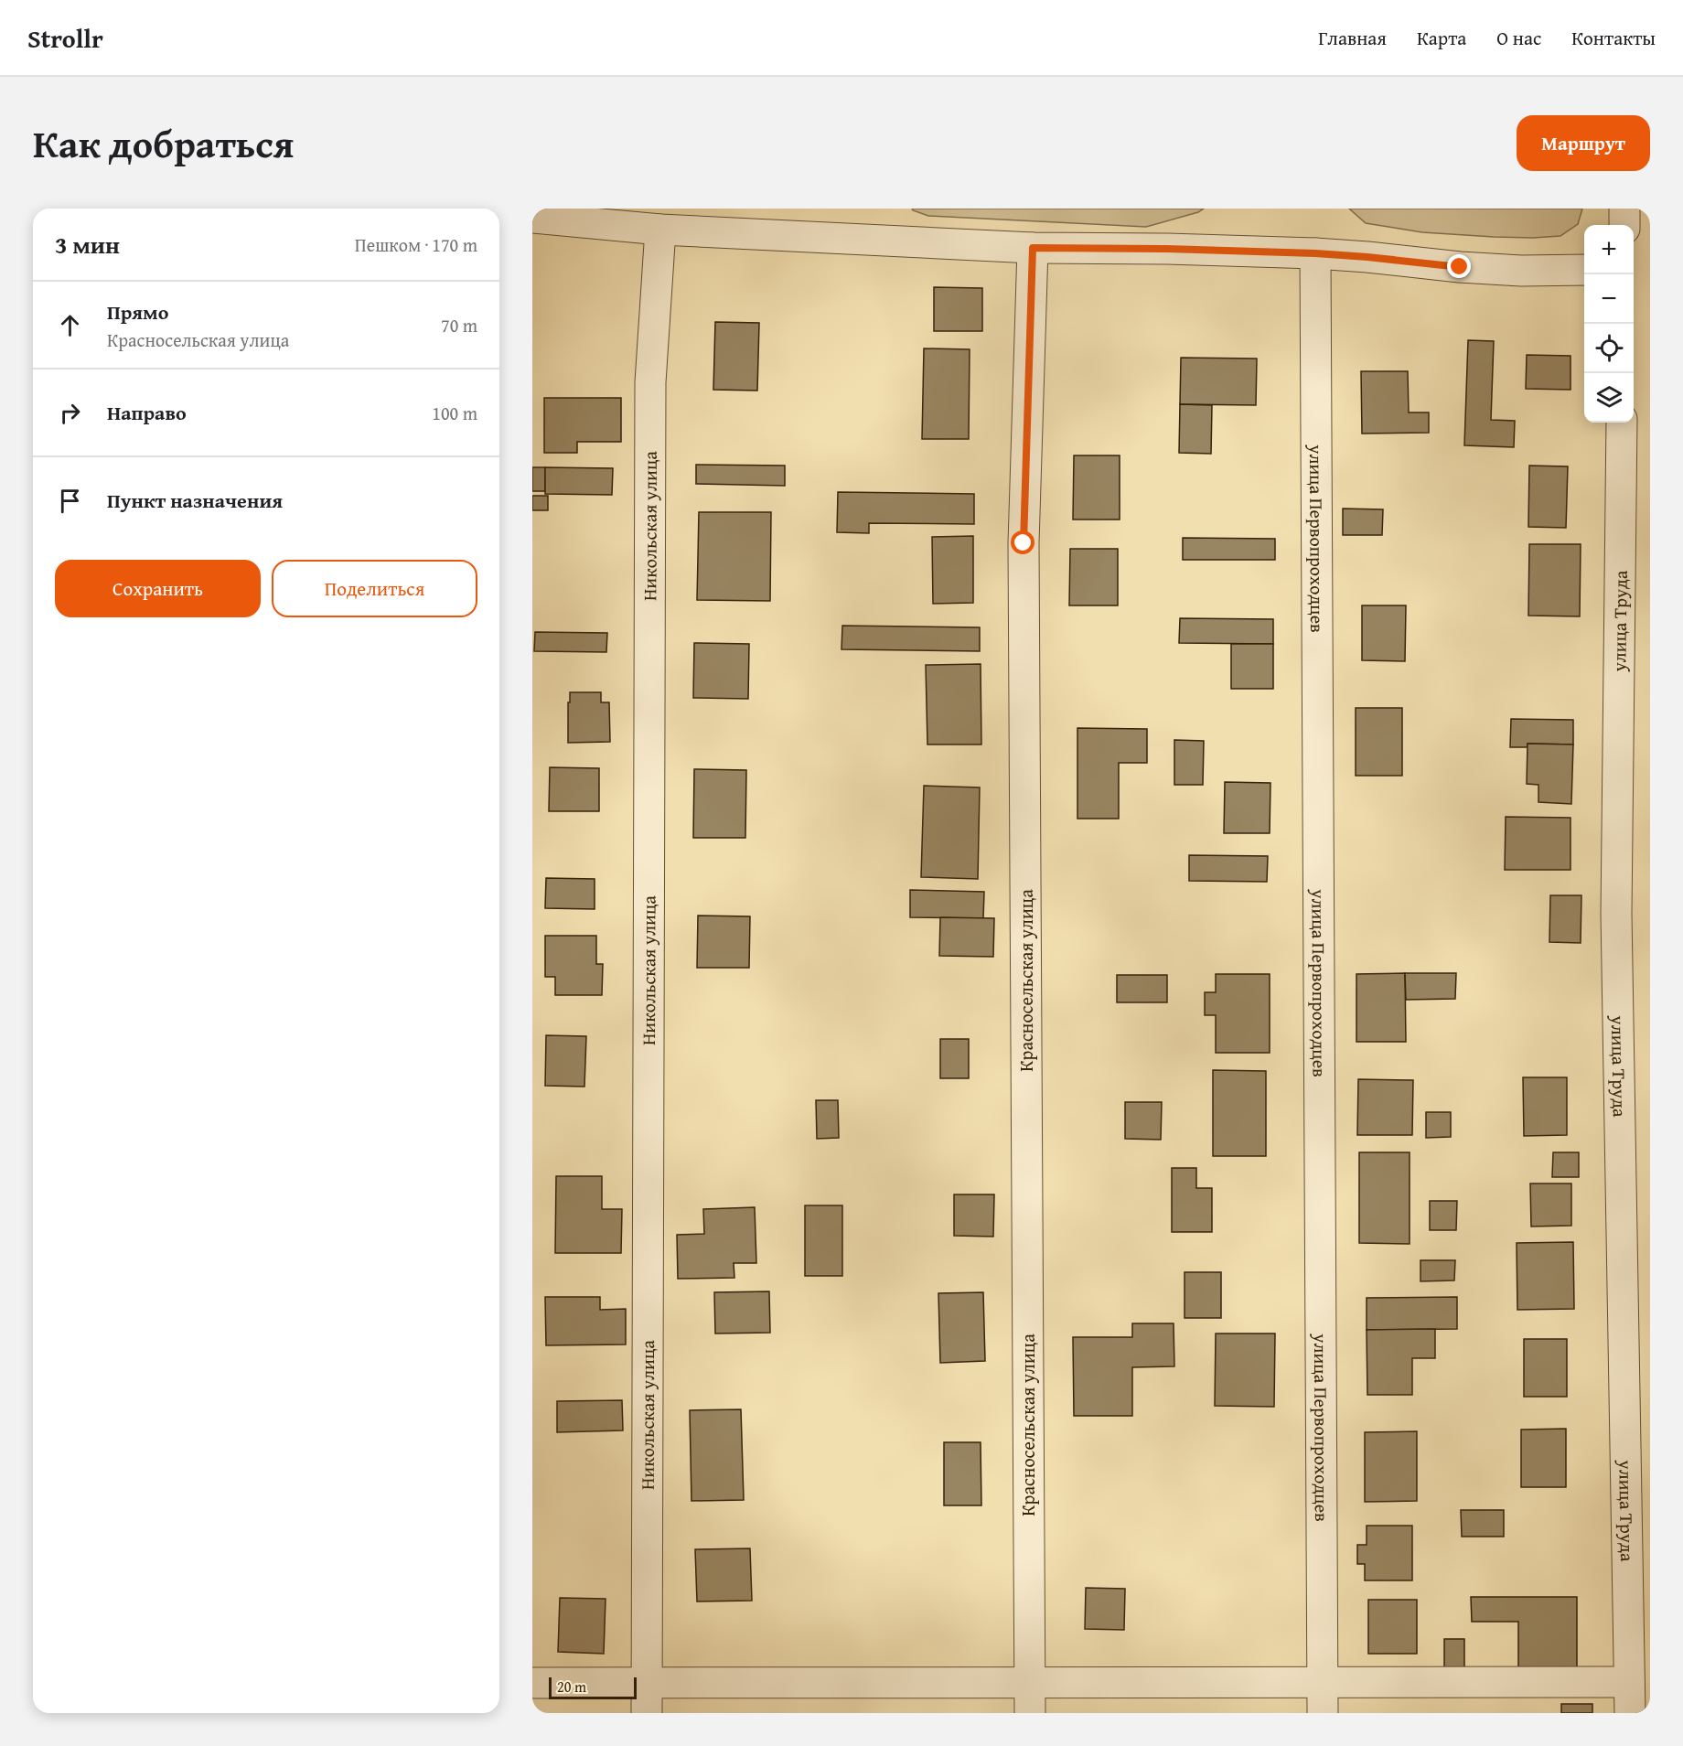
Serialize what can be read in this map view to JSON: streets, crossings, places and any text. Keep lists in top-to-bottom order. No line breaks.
{"streets":{"street":["Никольская улица","улица Первопроходцев","улица Труда","Красносельская улица"]},"scale_bar":"20 m","page":{"header":"Strollr","nav":["Главная","Карта","О нас","Контакты"],"title":"Как добраться","buttons":["Маршрут",["Сохранить","Поделиться"]],"heading":["3 мин","Пешком · 170 m"],"map_buttons":["+","−"],"list":[["Прямо","Красносельская улица","70 m"],["Направо","100 m"],"Пункт назначения"],"scale":"20 m"}}
